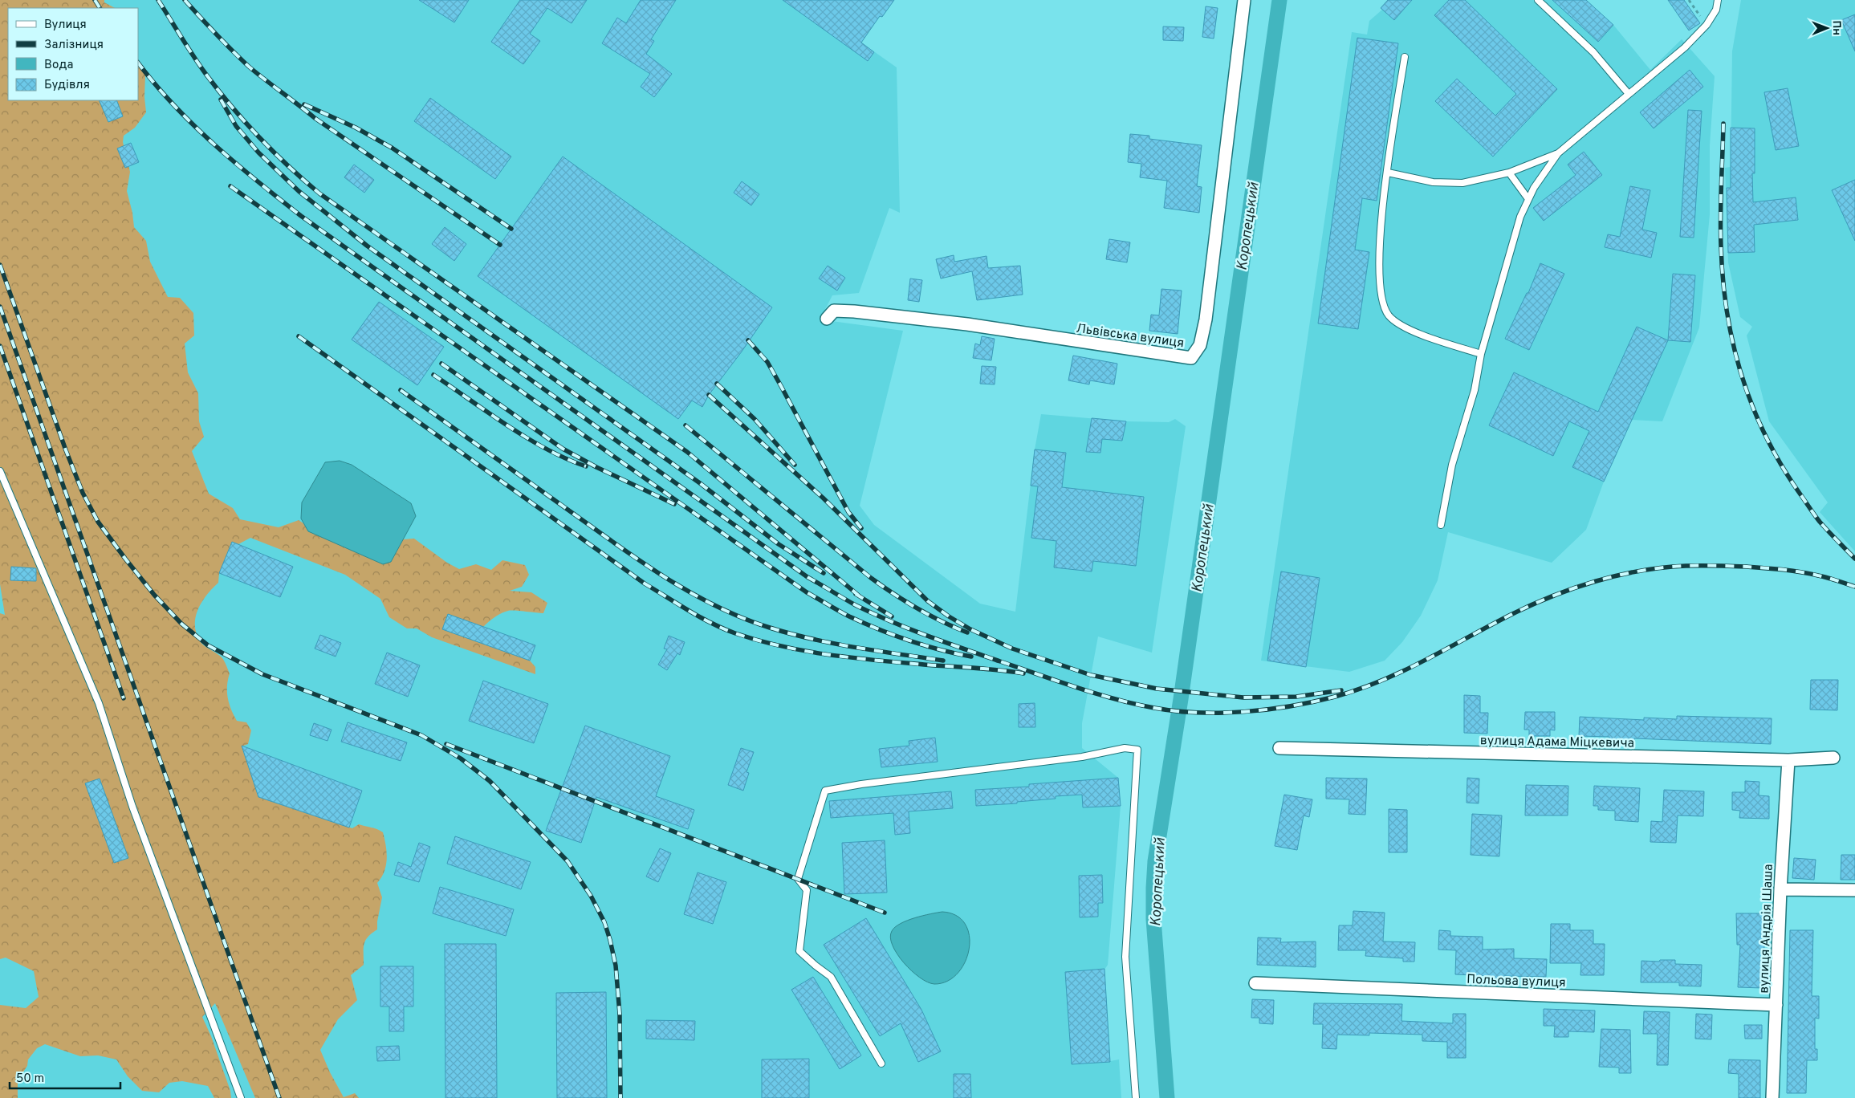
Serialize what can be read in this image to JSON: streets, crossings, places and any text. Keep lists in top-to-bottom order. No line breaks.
{"streets":{"street":["Львівська вулиця","вулиця Адама Міцкевича","вулиця Андрія Шаша","Польова вулиця"]},"crossings":[["вулиця Адама Міцкевича","вулиця Андрія Шаша"],["вулиця Андрія Шаша","Польова вулиця"]],"water":["Коропецький"],"legend":["Вулиця","Залізниця","Вода","Будівля"],"scale_bar":"50 m","north":"right"}
